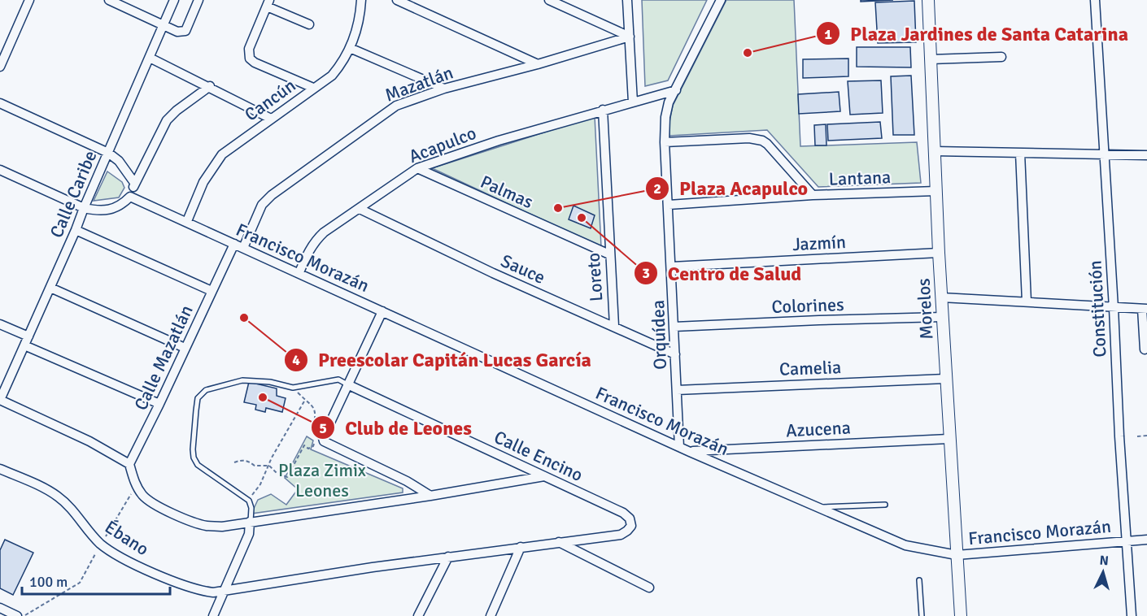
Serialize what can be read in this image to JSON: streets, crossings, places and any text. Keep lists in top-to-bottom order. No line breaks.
{"streets":{"street":["Mazatlán","Cancún","Acapulco","Lantana","Palmas","Calle Caribe","Jazmín","Francisco Morazán","Sauce","Loreto","Colorines","Morelos","Constitución","Orquídea","Calle Mazatlán","Camelia","Azucena","Calle Encino","Ébano"]},"crossings":[["Mazatlán","Francisco Morazán"],["Mazatlán","Calle Mazatlán"],["Cancún","Francisco Morazán"],["Acapulco","Palmas"],["Acapulco","Francisco Morazán"],["Acapulco","Sauce"],["Acapulco","Loreto"],["Acapulco","Orquídea"],["Lantana","Morelos"],["Lantana","Orquídea"],["Palmas","Loreto"],["Jazmín","Morelos"],["Jazmín","Orquídea"],["Francisco Morazán","Morelos"],["Francisco Morazán","Constitución"],["Francisco Morazán","Orquídea"],["Francisco Morazán","Calle Mazatlán"],["Francisco Morazán","Azucena"],["Sauce","Loreto"],["Sauce","Orquídea"],["Colorines","Morelos"],["Colorines","Orquídea"],["Morelos","Camelia"],["Morelos","Azucena"],["Orquídea","Camelia"],["Calle Encino","Ébano"]],"parks":["Plaza Zimix Leones"],"places":["Plaza Jardines de Santa Catarina","Plaza Acapulco","Centro de Salud","Preescolar Capitán Lucas García","Club de Leones"],"scale_bar":"100 m","north":"top"}
